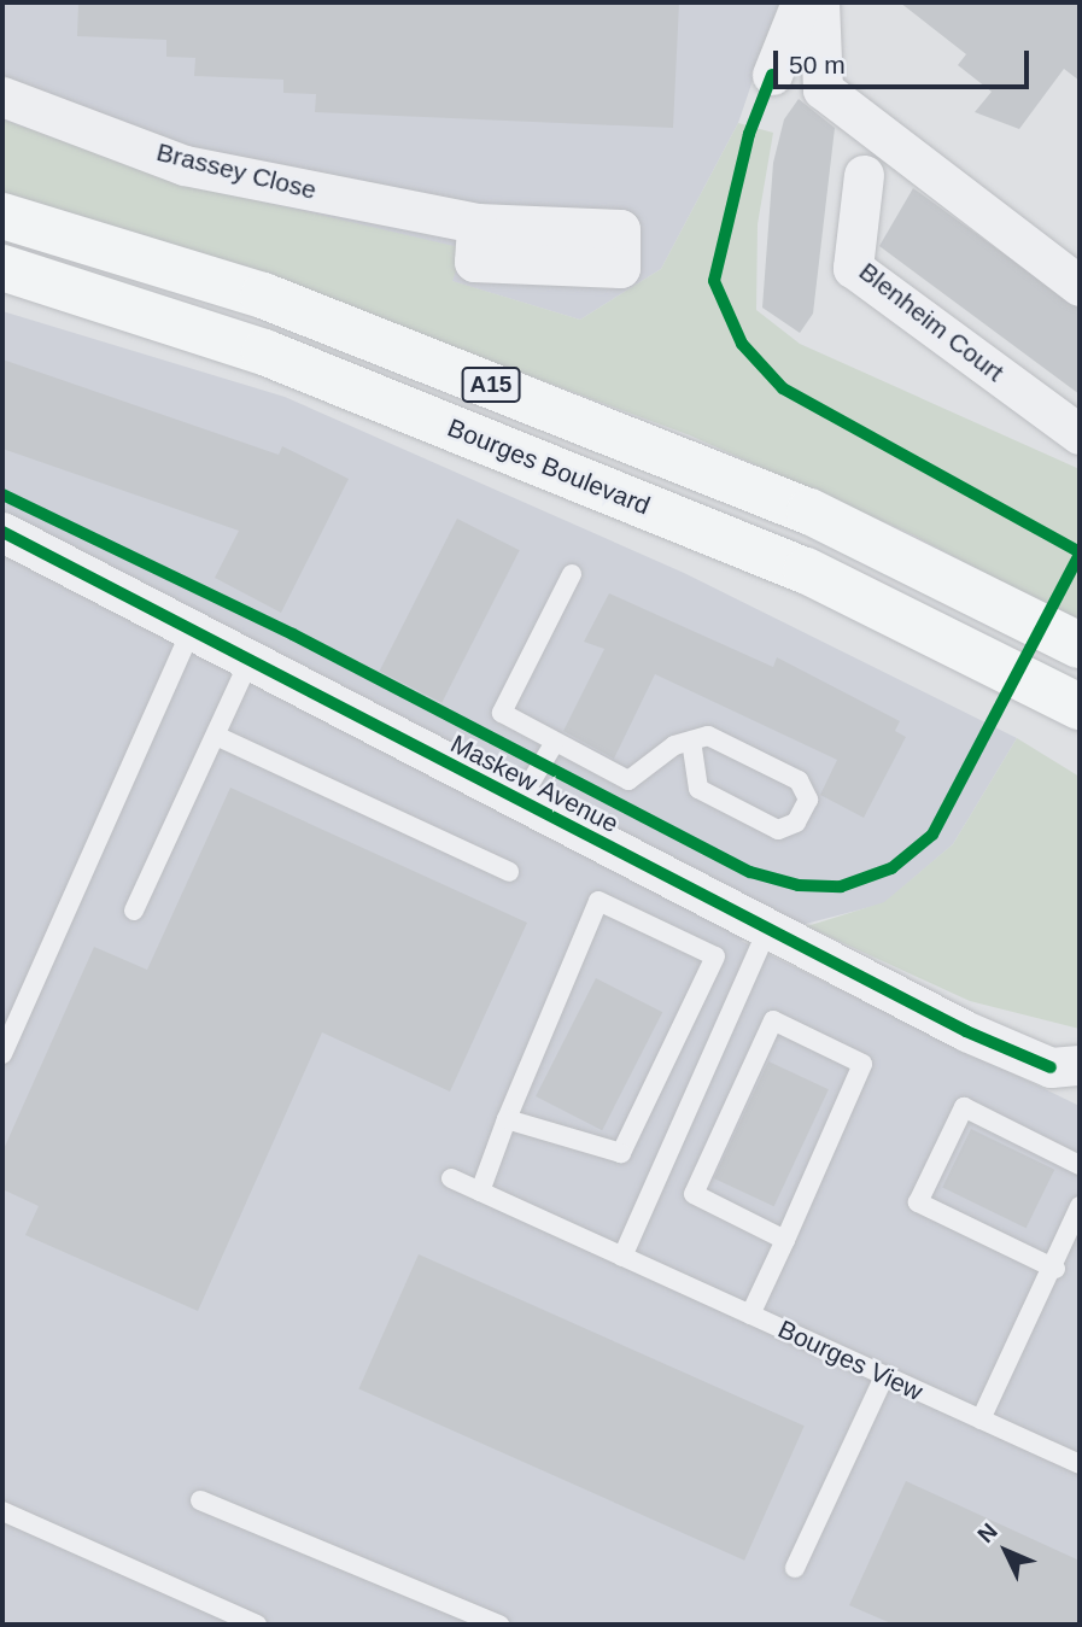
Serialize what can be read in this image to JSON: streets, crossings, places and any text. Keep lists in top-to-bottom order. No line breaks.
{"streets":{"main road":["A15","Bourges Boulevard"],"street":["Brassey Close","Blenheim Court","Maskew Avenue"],"lane":["Bourges View"]},"scale_bar":"50 m","north":"top left"}
